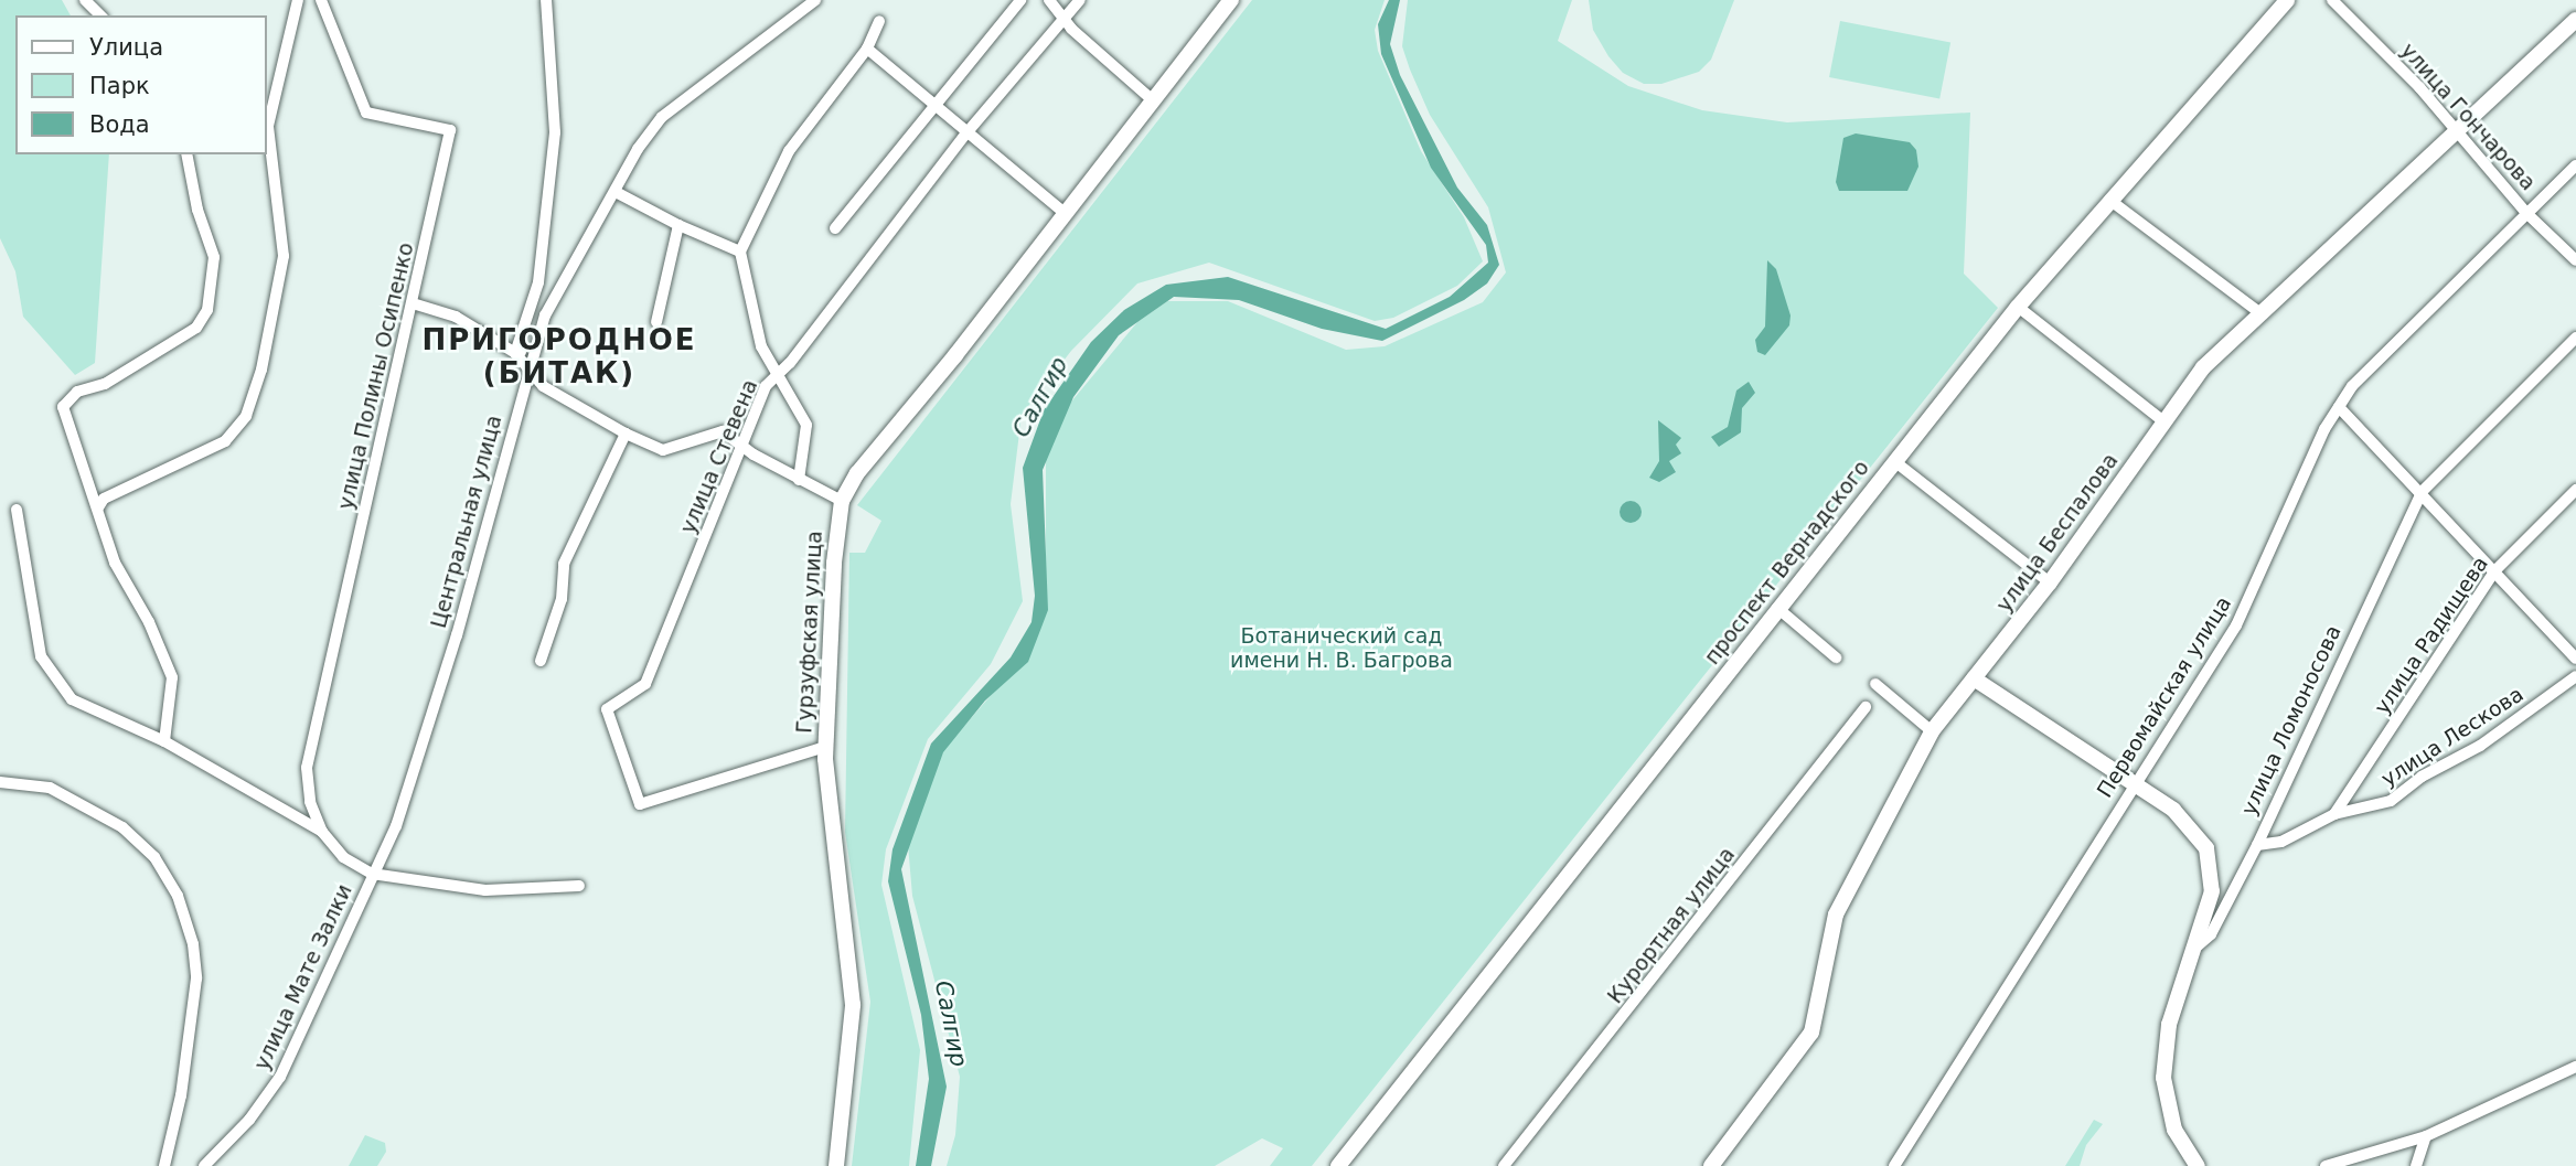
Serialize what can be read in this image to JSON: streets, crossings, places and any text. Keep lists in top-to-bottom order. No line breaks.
{"streets":{"main road":["улица Беспалова","проспект Вернадского","Гурзуфская улица","улица Ломоносова"],"street":["улица Гончарова","улица Полины Осипенко","улица Стевена","Центральная улица","улица Радищева","Первомайская улица","улица Лескова","Курортная улица","улица Мате Залки"]},"crossings":[["улица Гончарова","улица Беспалова"],["улица Гончарова","Первомайская улица"],["улица Стевена","Гурзуфская улица"],["Центральная улица","улица Мате Залки"],["улица Радищева","улица Лескова"],["улица Ломоносова","улица Лескова"]],"districts":["ПРИГОРОДНОЕ (БИТАК)"],"water":["Салгир"],"parks":["Ботанический сад имени Н. В. Багрова"],"legend":["Улица","Парк","Вода"]}
